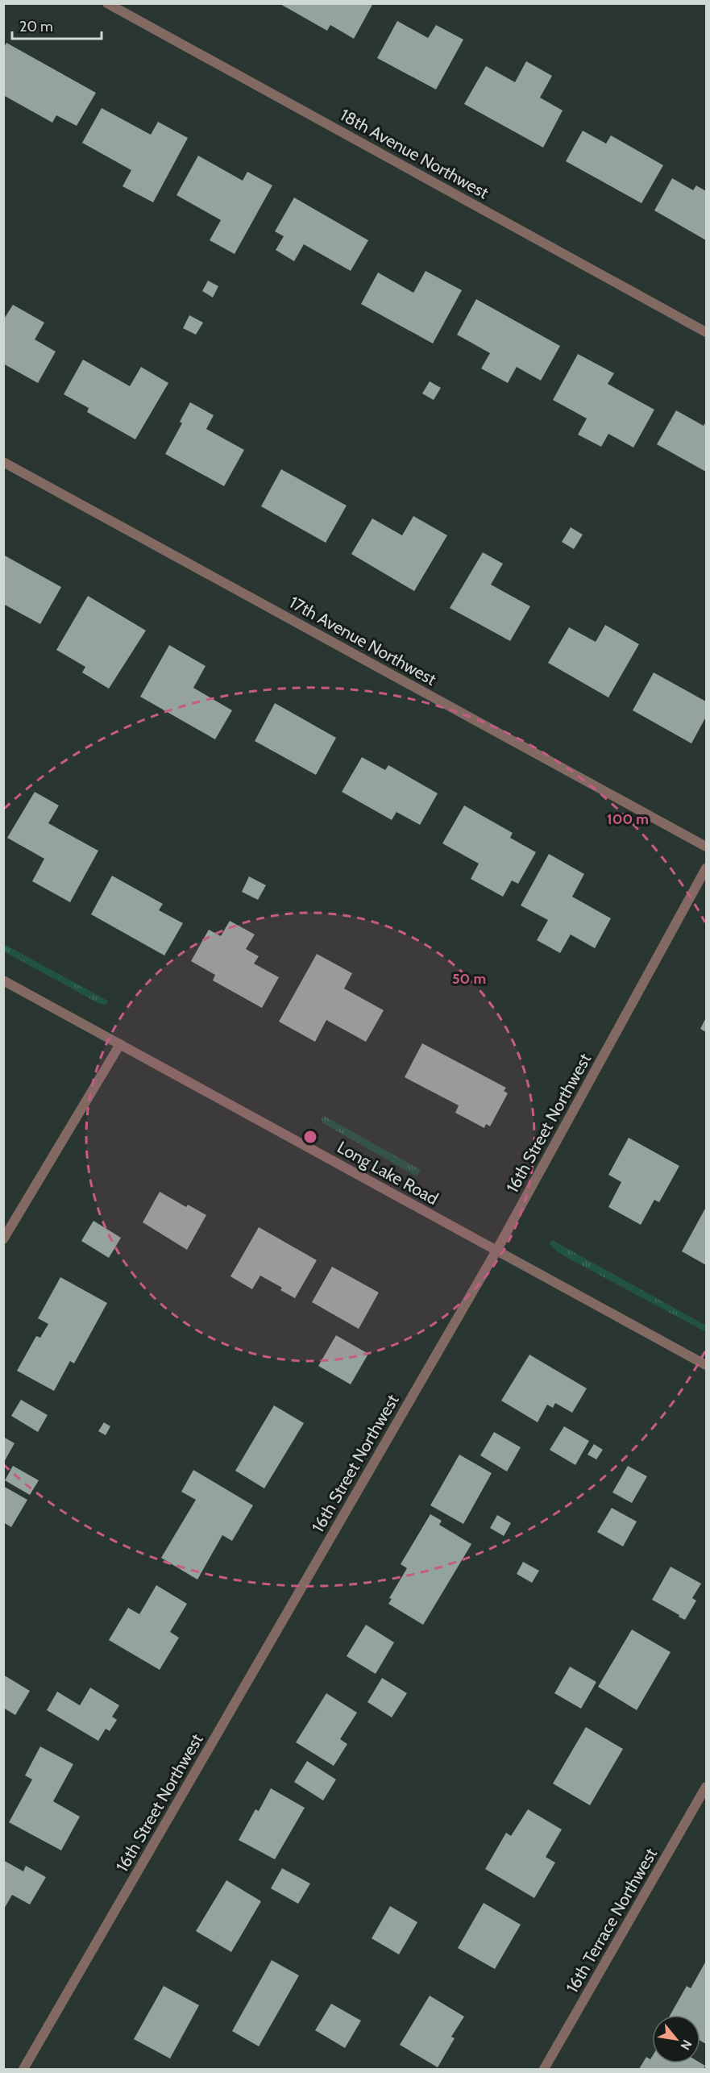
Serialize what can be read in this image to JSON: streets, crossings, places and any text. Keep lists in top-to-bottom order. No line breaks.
{"streets":{"street":["18th Avenue Northwest","17th Avenue Northwest","16th Street Northwest","Long Lake Road","16th Terrace Northwest"]},"crossings":[["16th Street Northwest","Long Lake Road"]],"scale_bar":"20 m","north":"bottom right","rings":["100 m","50 m"]}
